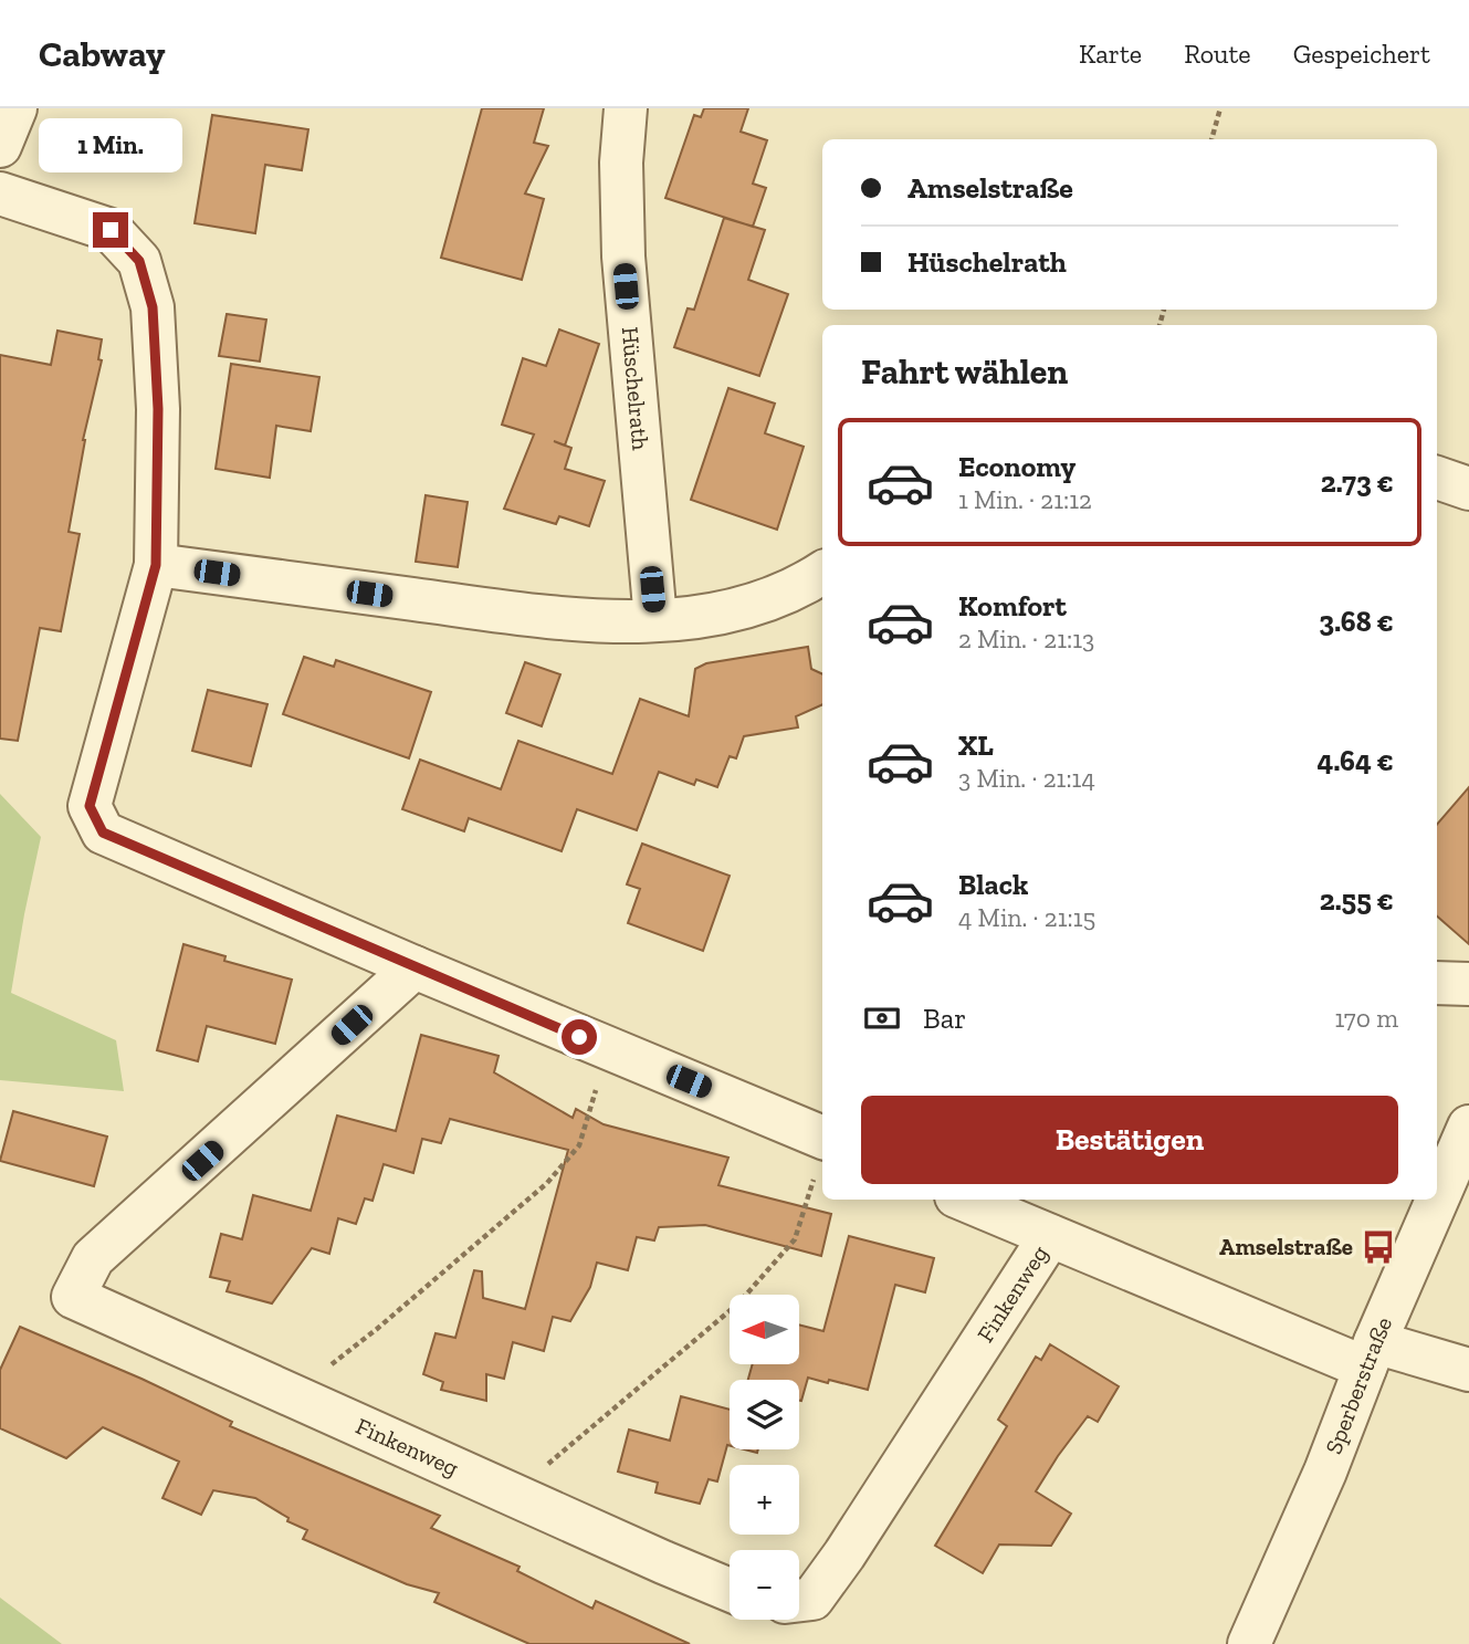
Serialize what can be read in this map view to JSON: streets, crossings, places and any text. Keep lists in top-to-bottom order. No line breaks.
{"streets":{"street":["Hüschelrath","Finkenweg","Sperberstraße"]},"places":{"bus stop":["Amselstraße"]},"north":"left","page":{"header":"Cabway","nav":["Karte","Route","Gespeichert"],"bubble":"1 Min.","banner":["Amselstraße","Hüschelrath"],"heading":"Fahrt wählen","list":[{"name":"Economy","note":"1 Min. · 21:12","value":"2.73 €"},{"name":"Komfort","note":"2 Min. · 21:13","value":"3.68 €"},{"name":"XL","note":"3 Min. · 21:14","value":"4.64 €"},{"name":"Black","note":"4 Min. · 21:15","value":"2.55 €"}],"pay":["Bar","170 m"],"buttons":"Bestätigen","map_buttons":["+","−"]}}
